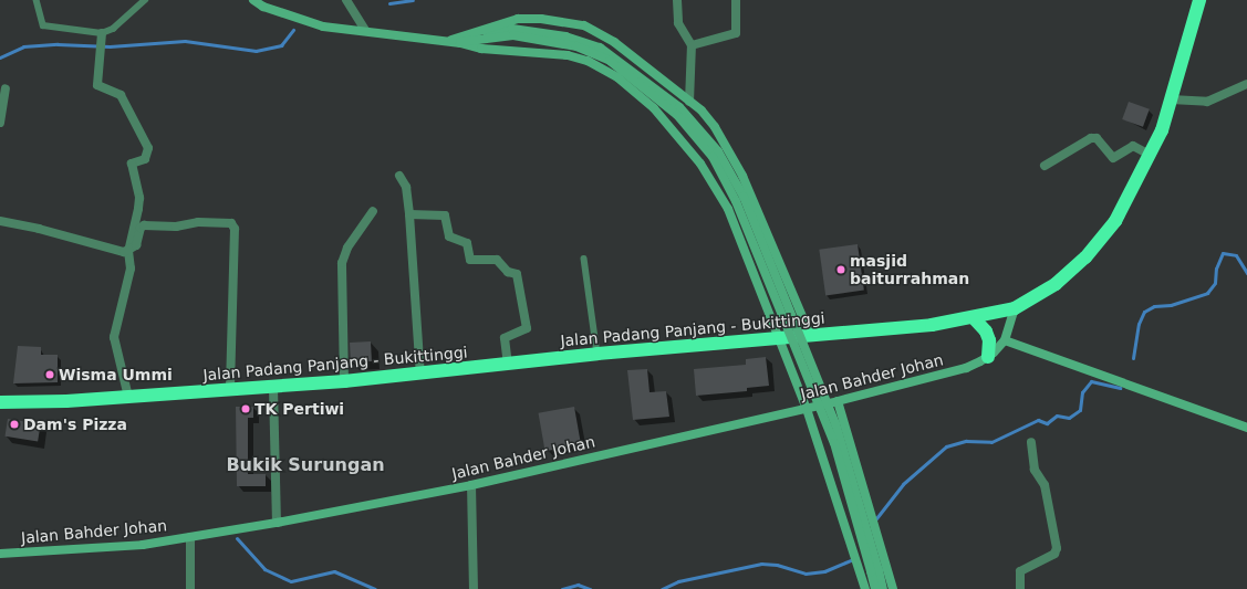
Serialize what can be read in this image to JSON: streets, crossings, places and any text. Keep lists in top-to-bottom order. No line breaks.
{"streets":{"highway":["Jalan Padang Panjang - Bukittinggi"],"main road":["Jalan Bahder Johan"]},"crossings":[["Jalan Padang Panjang - Bukittinggi","Jalan Bahder Johan"]],"districts":["Bukik Surungan"],"places":["masjid baiturrahman","Wisma Ummi","TK Pertiwi","Dam's Pizza"]}
